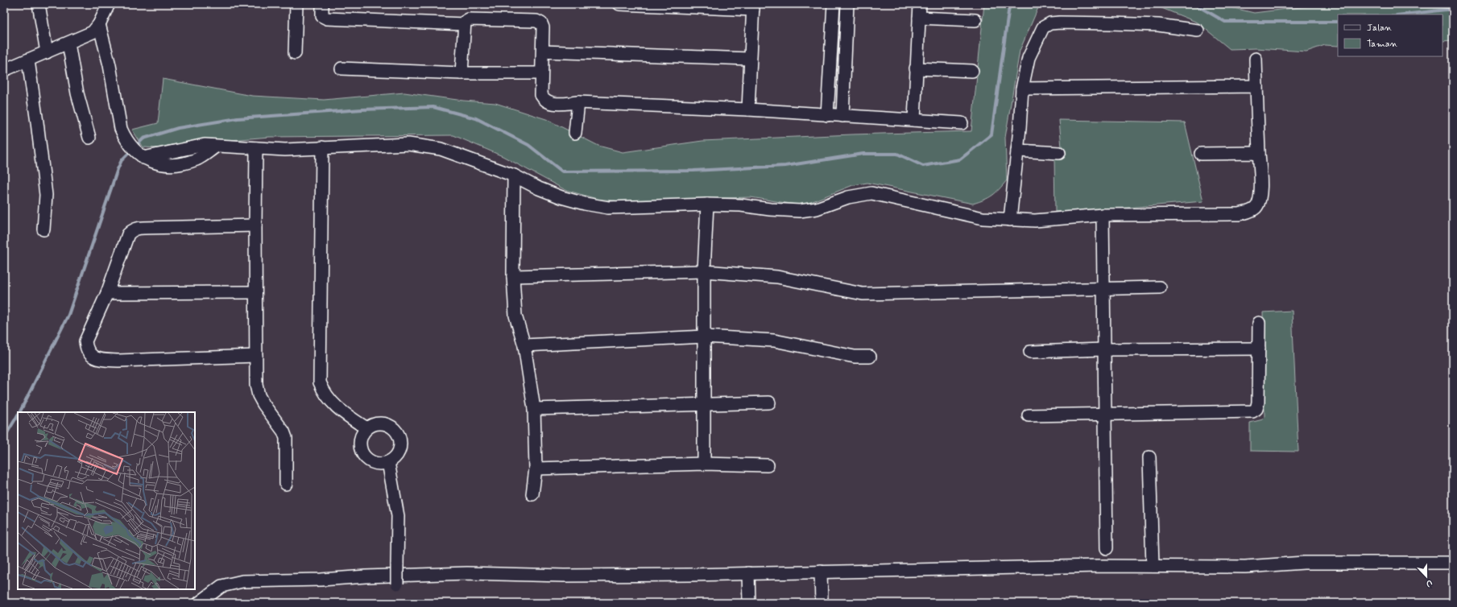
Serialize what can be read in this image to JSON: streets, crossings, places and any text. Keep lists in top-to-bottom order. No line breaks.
{"legend":["Jalan","Taman"],"north":"bottom"}
